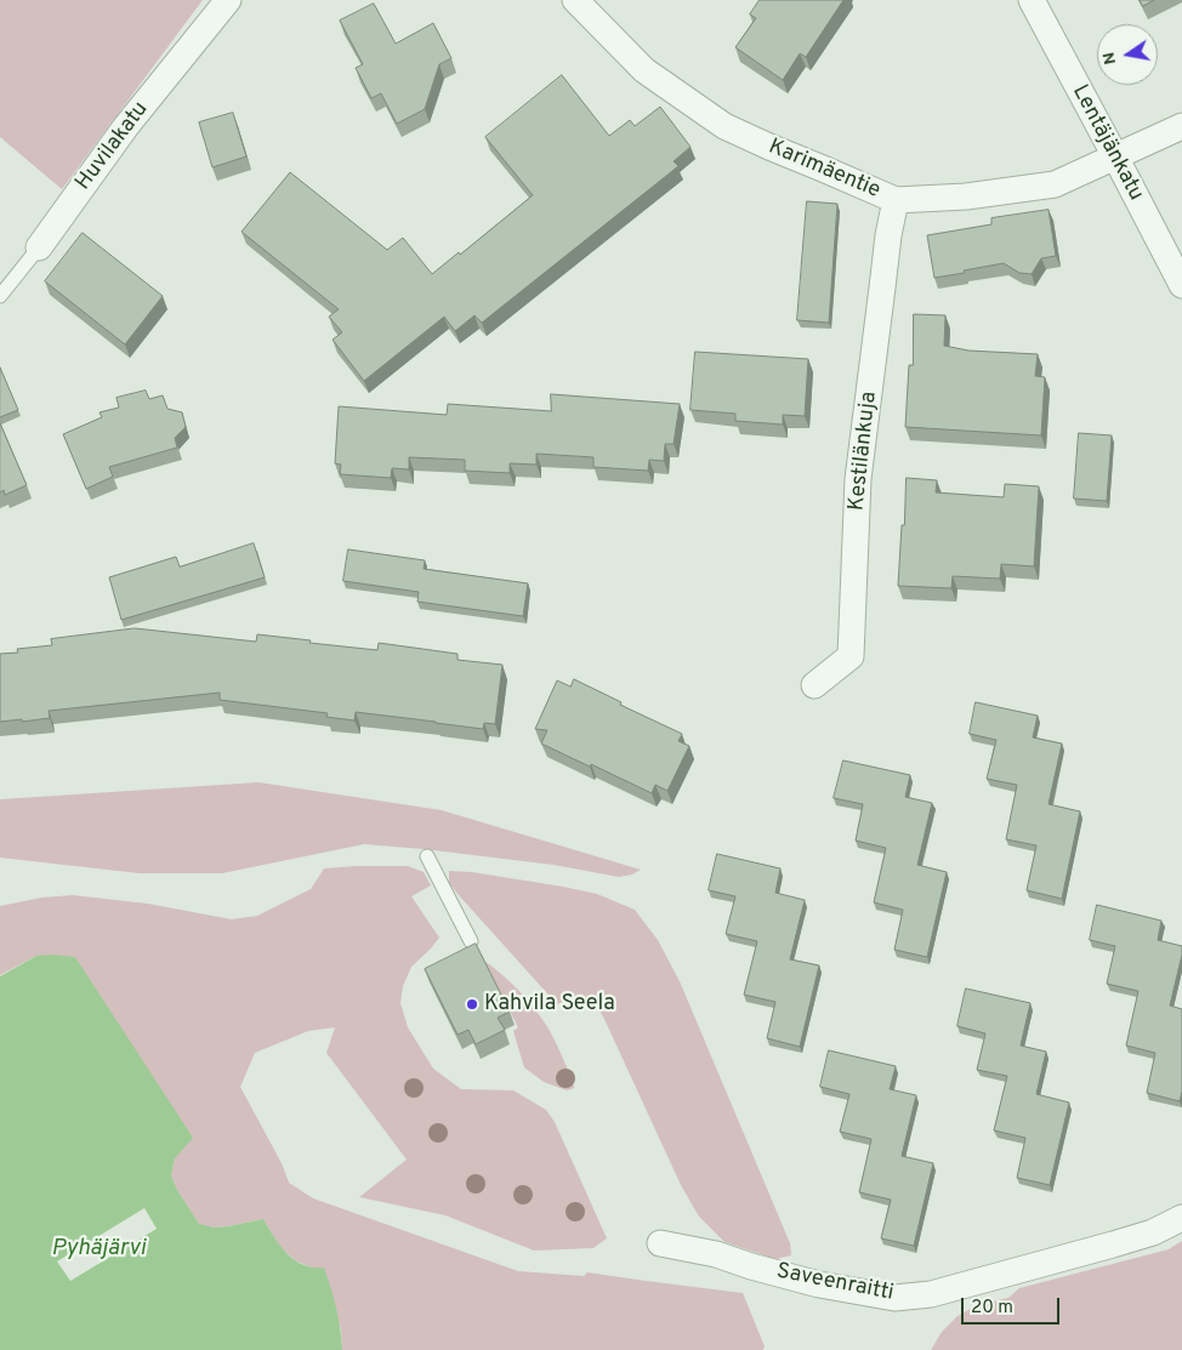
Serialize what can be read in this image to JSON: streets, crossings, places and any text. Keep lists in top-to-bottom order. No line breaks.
{"streets":{"street":["Lentäjänkatu","Huvilakatu","Karimäentie","Kestilänkuja","Saveenraitti"]},"crossings":[["Lentäjänkatu","Karimäentie"],["Karimäentie","Kestilänkuja"]],"water":["Pyhäjärvi"],"places":["Kahvila Seela"],"scale_bar":"20 m","north":"left"}
